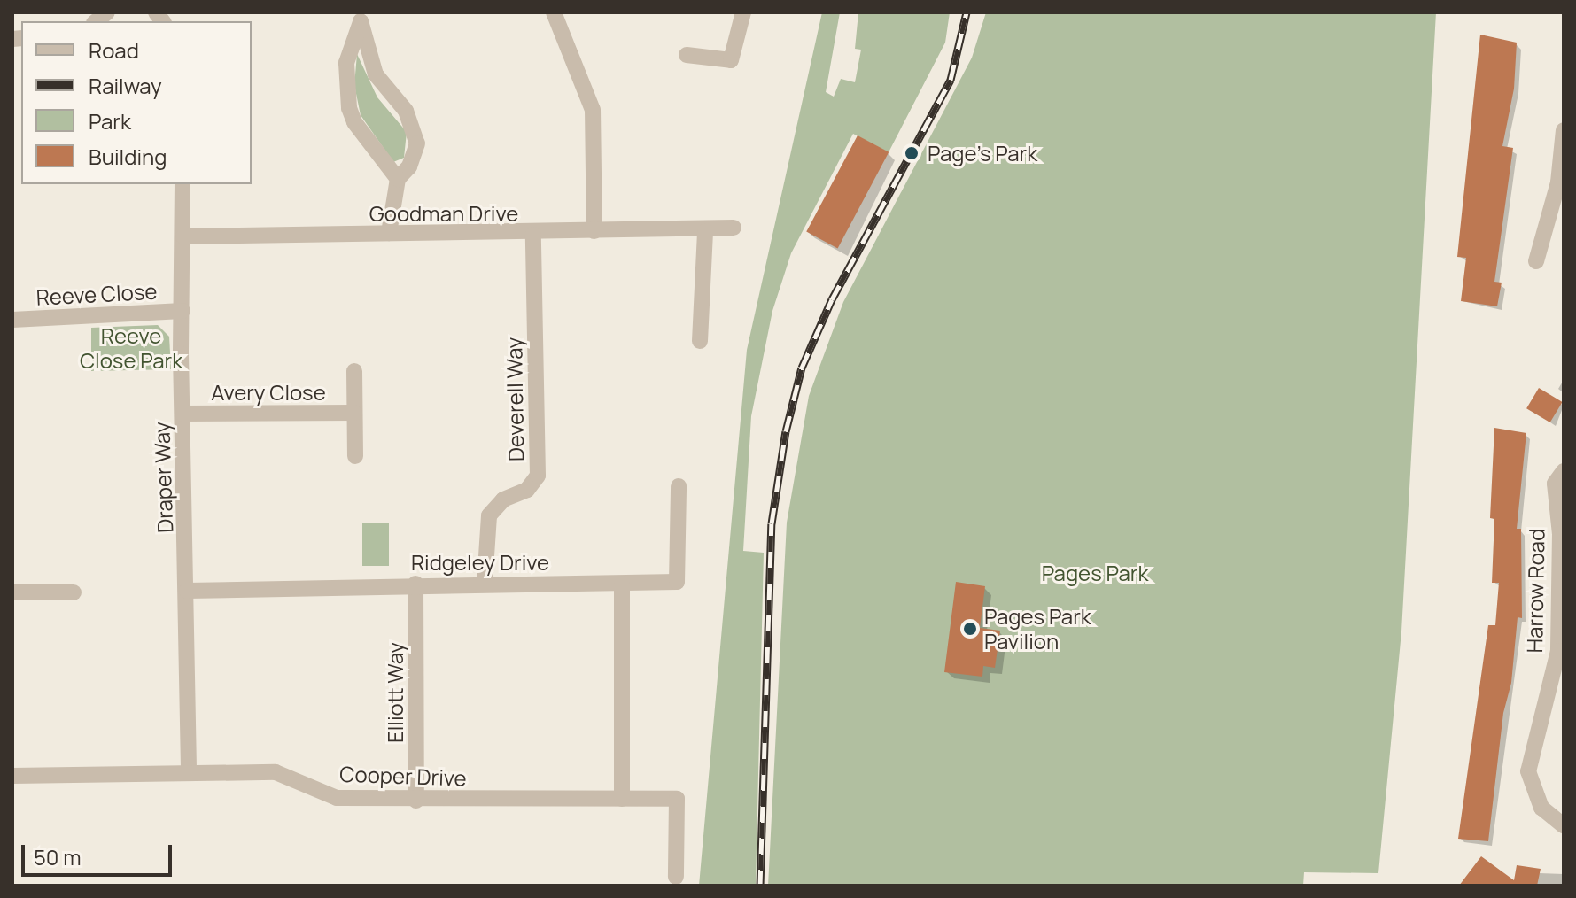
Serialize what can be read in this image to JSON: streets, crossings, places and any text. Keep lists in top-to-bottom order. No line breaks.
{"streets":{"street":["Goodman Drive","Reeve Close","Avery Close","Deverell Way","Draper Way","Ridgeley Drive","Harrow Road","Elliott Way","Cooper Drive"]},"crossings":[["Goodman Drive","Deverell Way"],["Goodman Drive","Draper Way"],["Reeve Close","Draper Way"],["Avery Close","Draper Way"],["Deverell Way","Ridgeley Drive"],["Draper Way","Ridgeley Drive"],["Draper Way","Cooper Drive"],["Ridgeley Drive","Elliott Way"],["Elliott Way","Cooper Drive"]],"parks":["Reeve Close Park","Pages Park"],"places":["Page's Park","Pages Park Pavilion"],"legend":["Road","Railway","Park","Building"],"scale_bar":"50 m"}
